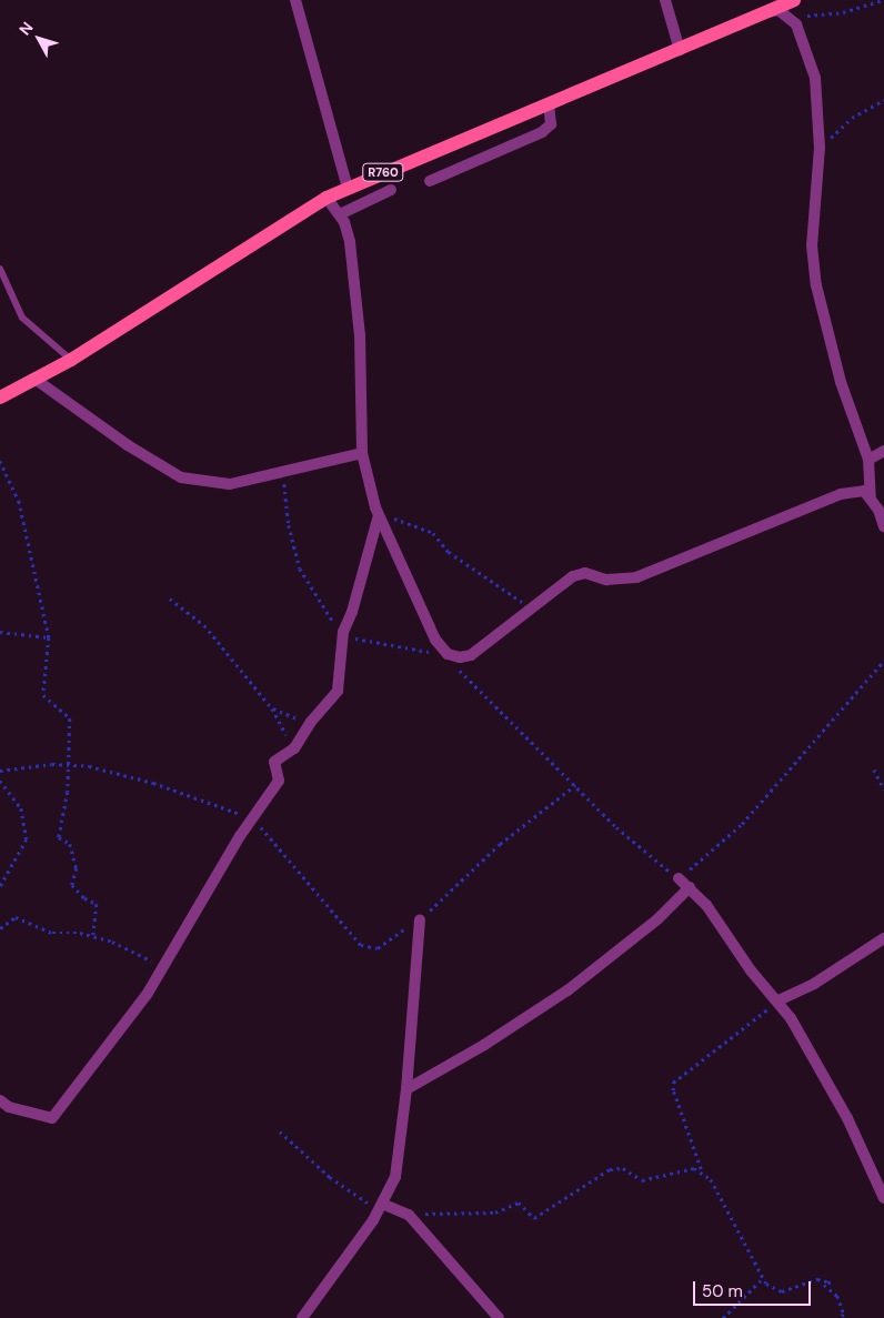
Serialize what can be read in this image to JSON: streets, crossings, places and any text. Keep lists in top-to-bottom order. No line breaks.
{"streets":{"main road":["R760"]},"scale_bar":"50 m","north":"top left"}
